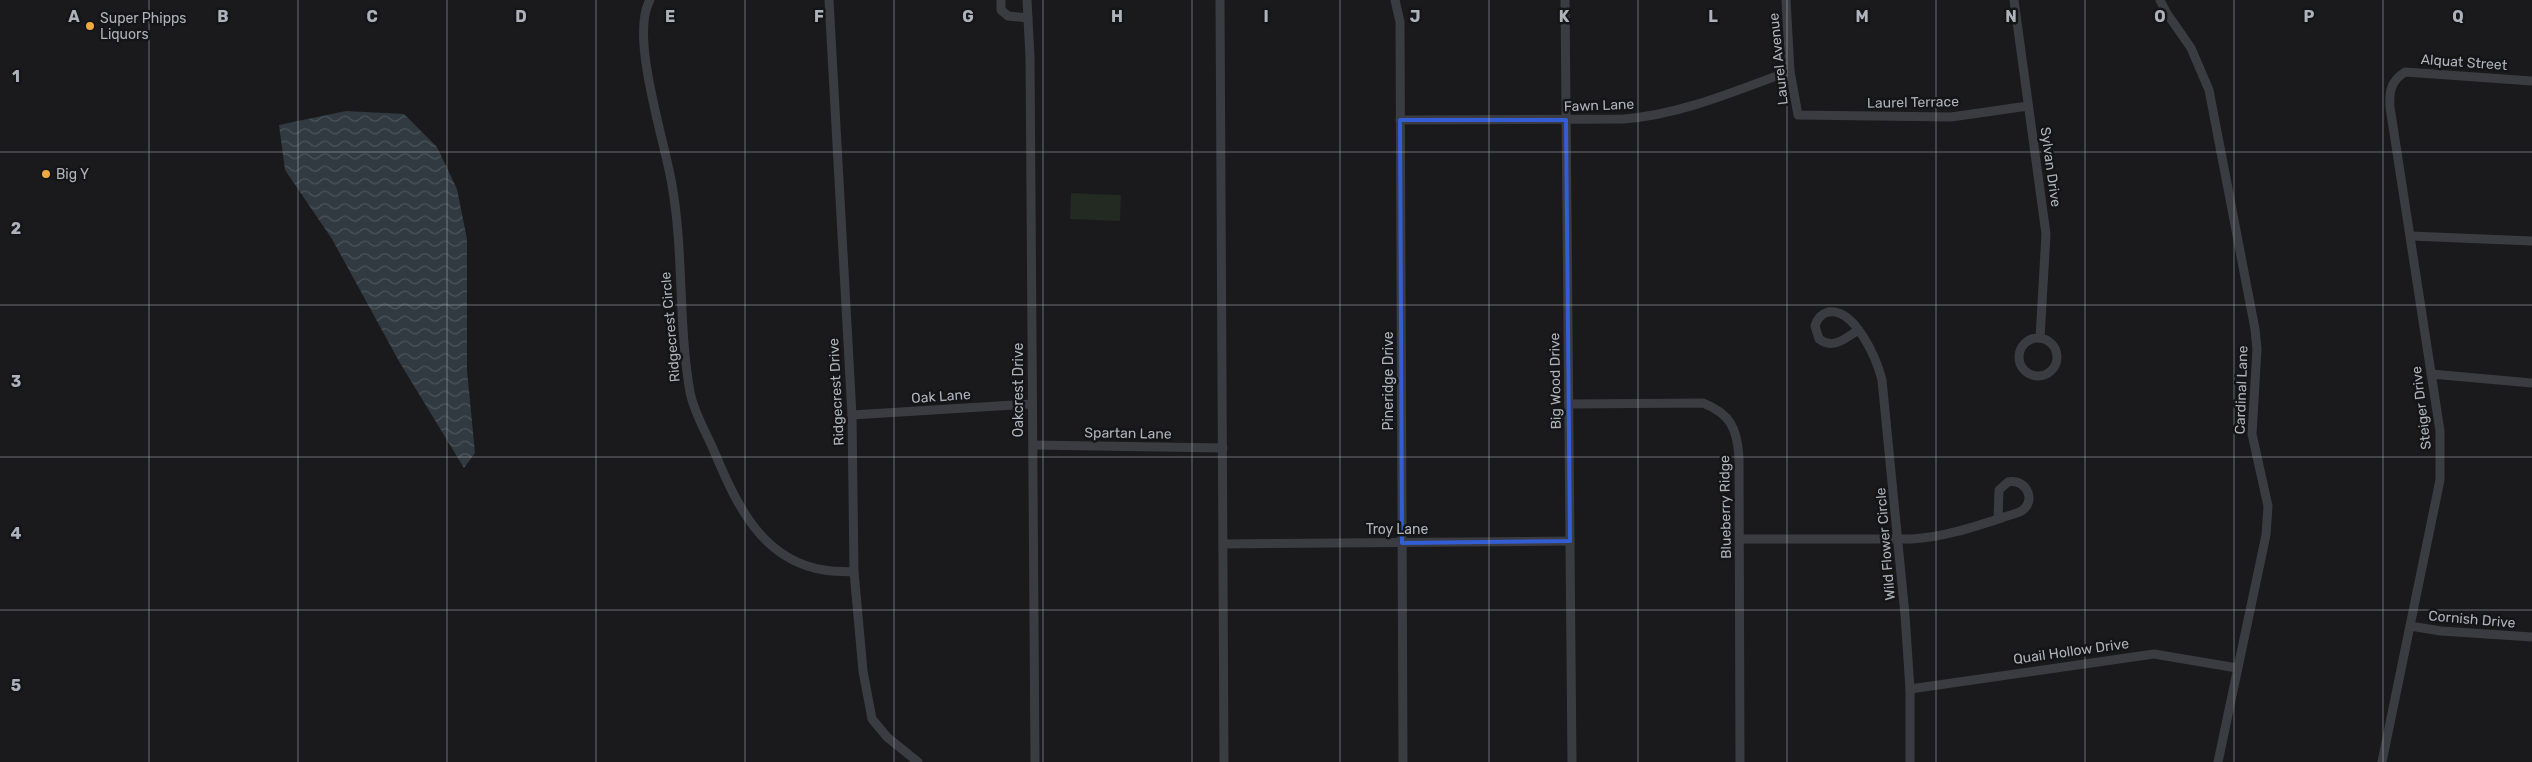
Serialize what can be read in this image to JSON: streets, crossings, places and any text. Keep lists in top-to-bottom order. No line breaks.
{"streets":{"street":["Laurel Avenue","Alquat Street","Laurel Terrace","Fawn Lane","Sylvan Drive","Ridgecrest Circle","Pineridge Drive","Big Wood Drive","Oakcrest Drive","Cardinal Lane","Ridgecrest Drive","Oak Lane","Steiger Drive","Spartan Lane","Blueberry Ridge","Troy Lane","Wild Flower Circle","Cornish Drive","Quail Hollow Drive"]},"crossings":[["Laurel Avenue","Laurel Terrace"],["Laurel Avenue","Fawn Lane"],["Alquat Street","Steiger Drive"],["Laurel Terrace","Sylvan Drive"],["Fawn Lane","Pineridge Drive"],["Fawn Lane","Big Wood Drive"],["Ridgecrest Circle","Ridgecrest Drive"],["Pineridge Drive","Troy Lane"],["Big Wood Drive","Blueberry Ridge"],["Big Wood Drive","Troy Lane"],["Oakcrest Drive","Oak Lane"],["Oakcrest Drive","Spartan Lane"],["Cardinal Lane","Quail Hollow Drive"],["Ridgecrest Drive","Oak Lane"],["Steiger Drive","Cornish Drive"],["Wild Flower Circle","Quail Hollow Drive"]],"places":["Super Phipps Liquors","Big Y"],"grid":{"columns":["A","B","C","D","E","F","G","H","I","J","K","L","M","N","O","P","Q"],"rows":["1","2","3","4","5"]}}
